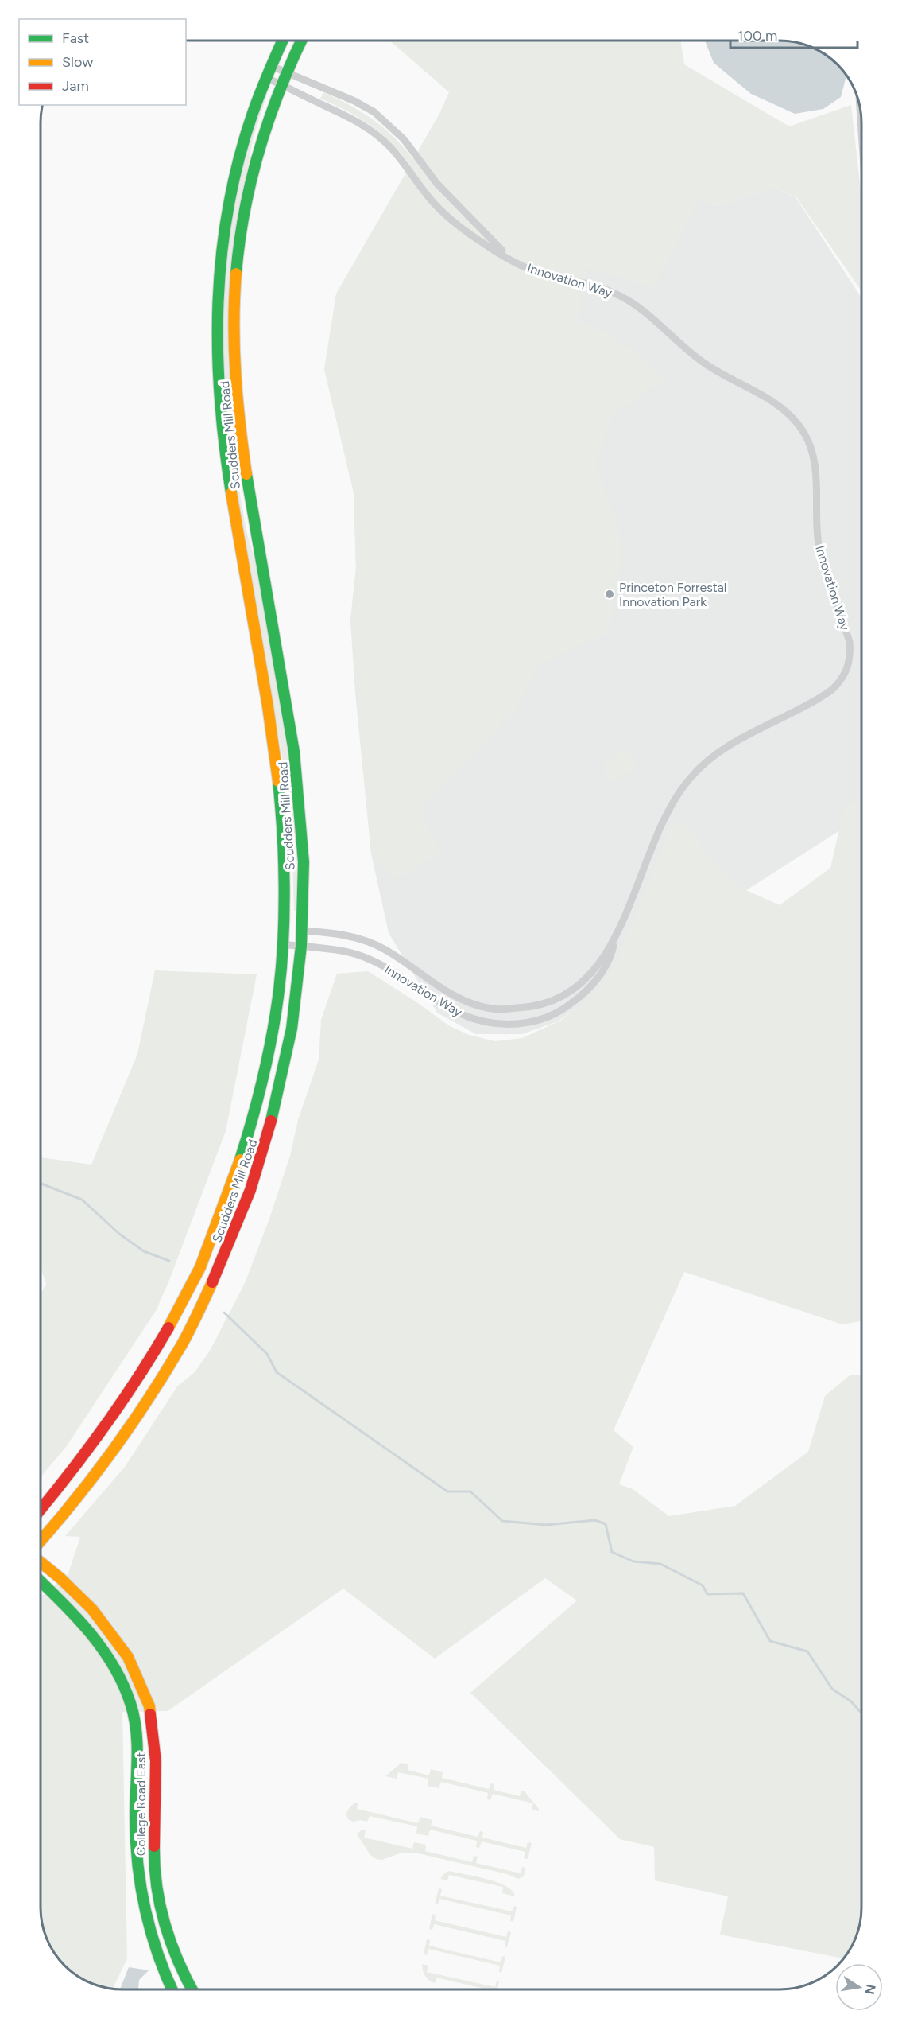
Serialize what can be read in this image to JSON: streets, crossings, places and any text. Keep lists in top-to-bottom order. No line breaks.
{"streets":{"main road":["Scudders Mill Road","College Road East"],"street":["Innovation Way"]},"crossings":[["Innovation Way","Scudders Mill Road"]],"places":["Princeton Forrestal Innovation Park"],"legend":["Fast","Slow","Jam"],"scale_bar":"100 m","north":"right"}
